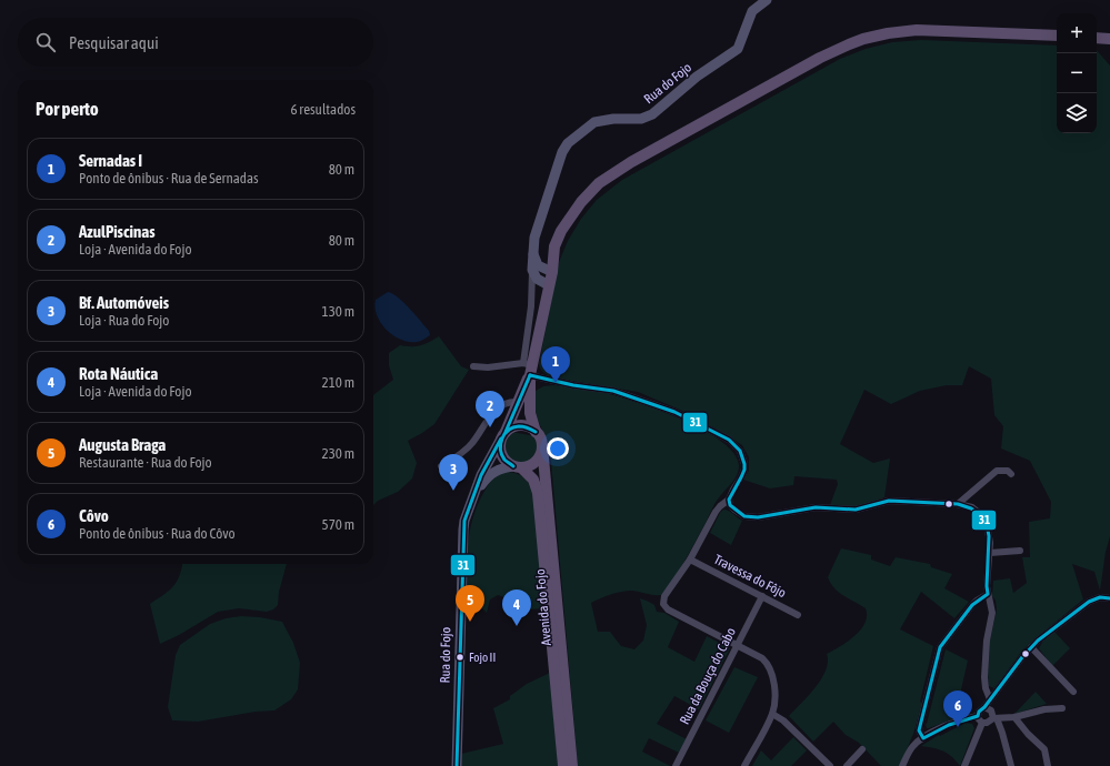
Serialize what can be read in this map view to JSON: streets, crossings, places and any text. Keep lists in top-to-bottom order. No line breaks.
{"streets":{"main road":["Rua do Fojo","Avenida do Fojo"],"street":["Travessa do Fôjo","Rua da Bouça do Cabo"]},"crossings":[["Rua do Fojo","Avenida do Fojo"],["Travessa do Fôjo","Rua da Bouça do Cabo"]],"places":["Fojo II"],"lines":["transit line 31"],"page":{"map_buttons":["+","−"],"search":"Pesquisar aqui","heading":["Por perto","6 resultados"],"list":[{"mark":"1","name":"Sernadas I","note":"Ponto de ônibus · Rua de Sernadas","value":"80 m"},{"mark":"2","name":"AzulPiscinas","note":"Loja · Avenida do Fojo","value":"80 m"},{"mark":"3","name":"Bf. Automóveis","note":"Loja · Rua do Fojo","value":"130 m"},{"mark":"4","name":"Rota Náutica","note":"Loja · Avenida do Fojo","value":"210 m"},{"mark":"5","name":"Augusta Braga","note":"Restaurante · Rua do Fojo","value":"230 m"},{"mark":"6","name":"Côvo","note":"Ponto de ônibus · Rua do Côvo","value":"570 m"}],"pins":["1","2","3","5","4","6"]}}
